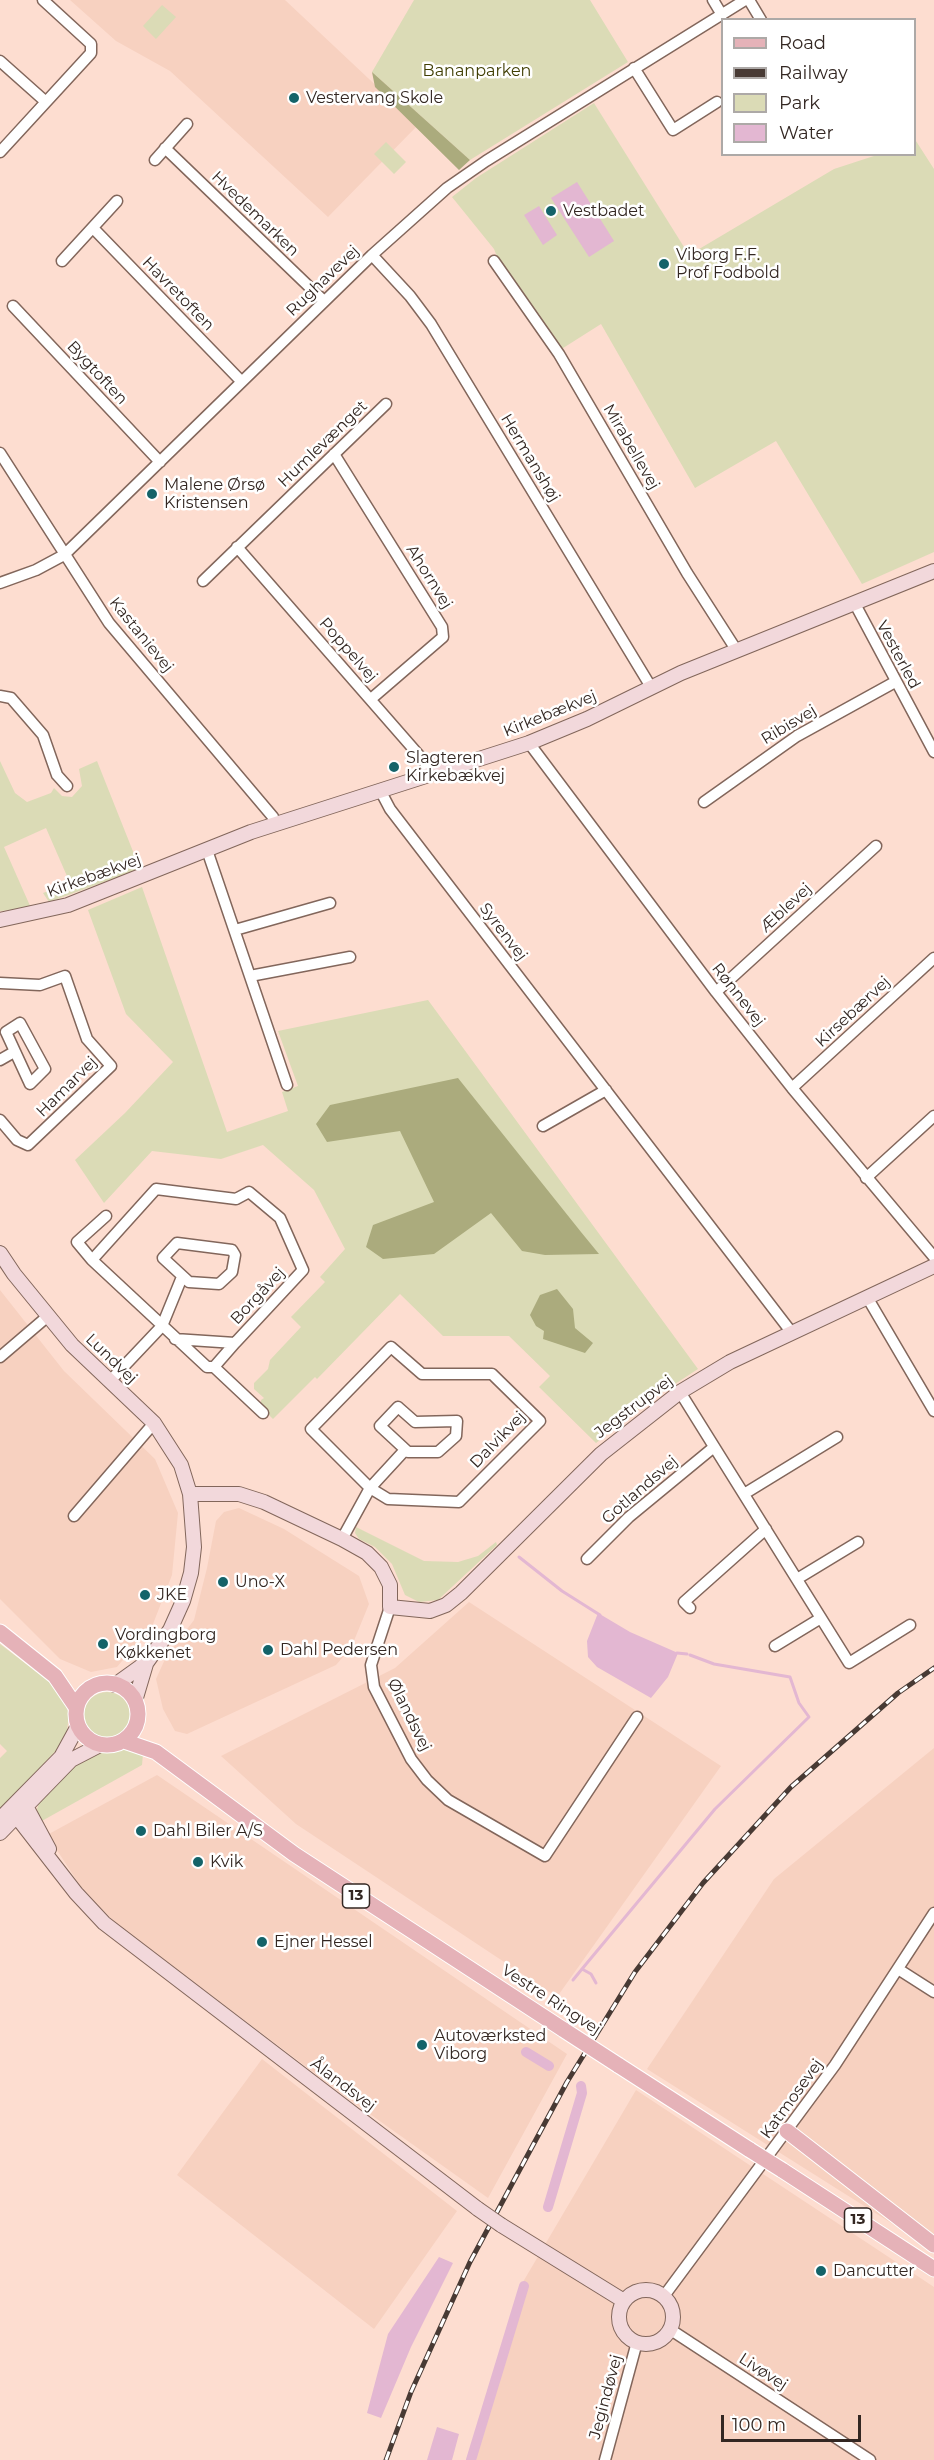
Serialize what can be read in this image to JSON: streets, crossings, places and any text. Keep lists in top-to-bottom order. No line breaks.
{"streets":{"main road":["13","Vestre Ringvej"],"street":["Hvedemarken","Rughavevej","Havretoften","Bygtoften","Humlevænget","Mirabellevej","Hermanshøj","Ahornvej","Kastanievej","Poppelvej","Vesterled","Kirkebækvej","Ribisvej","Æblevej","Syrenvej","Rønnevej","Kirsebærvej","Hamarvej","Borgåvej","Lundvej","Jegstrupvej","Dalvikvej","Gotlandsvej","Ølandsvej","Ålandsvej","Katmosevej","Livøvej","Jegindøvej"]},"crossings":[["Hvedemarken","Rughavevej"],["Rughavevej","Havretoften"],["Rughavevej","Bygtoften"],["Rughavevej","Hermanshøj"],["Rughavevej","Kastanievej"],["Humlevænget","Ahornvej"],["Humlevænget","Poppelvej"],["Mirabellevej","Kirkebækvej"],["Hermanshøj","Kirkebækvej"],["Ahornvej","Poppelvej"],["Kastanievej","Kirkebækvej"],["Poppelvej","Kirkebækvej"],["Vesterled","Kirkebækvej"],["Vesterled","Ribisvej"],["Kirkebækvej","Syrenvej"],["Kirkebækvej","Rønnevej"],["Æblevej","Rønnevej"],["Syrenvej","Jegstrupvej"],["Rønnevej","Kirsebærvej"],["Lundvej","Ølandsvej"],["Lundvej","13"],["Lundvej","Vestre Ringvej"],["Jegstrupvej","Ølandsvej"],["13","Vestre Ringvej"],["Ålandsvej","Katmosevej"],["Ålandsvej","Livøvej"],["Ålandsvej","Jegindøvej"],["Katmosevej","Livøvej"],["Katmosevej","Jegindøvej"],["Livøvej","Jegindøvej"]],"parks":["Bananparken"],"places":["Vestervang Skole","Vestbadet","Viborg F.F. Prof Fodbold","Malene Ørsø Kristensen","Slagteren Kirkebækvej","Uno-X","JKE","Vordingborg Køkkenet","Dahl Pedersen","Dahl Biler A/S","Kvik","Ejner Hessel","Autoværksted Viborg","Dancutter"],"legend":["Road","Railway","Park","Water"],"scale_bar":"100 m"}
